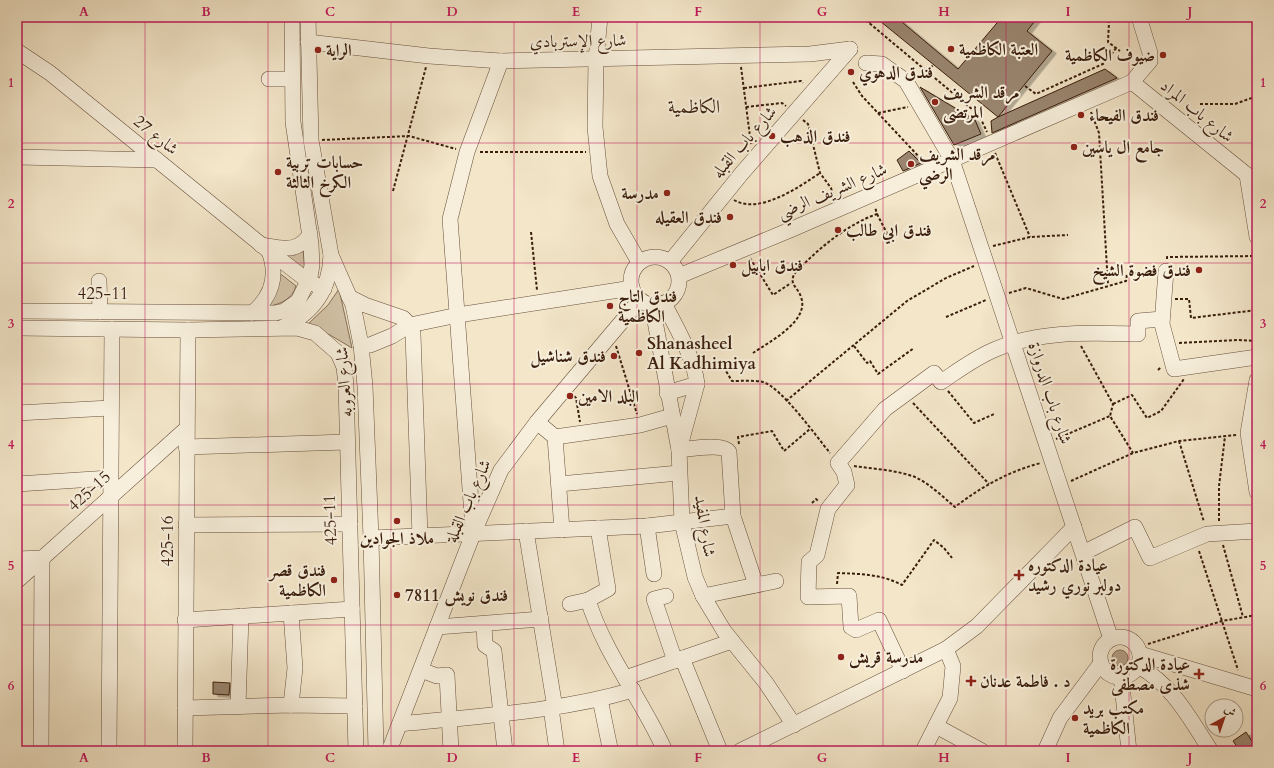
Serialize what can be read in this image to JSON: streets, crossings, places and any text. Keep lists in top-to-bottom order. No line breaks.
{"streets":{"street":["شارع الإستربادي","شارع باب المراد","شارع 27","شارع باب القبله","شارع الشريف الرضي","425-11","شارع العروبه","شارع باب الدروازة","425-15","شارع باب القبلة","شارع المفيد","425-16"]},"crossings":[["شارع الإستربادي","شارع باب القبله"],["شارع الإستربادي","شارع العروبه"],["شارع باب المراد","شارع الشريف الرضي"],["شارع 27","425-11"],["شارع باب القبله","شارع الشريف الرضي"],["شارع باب القبله","شارع باب القبلة"],["شارع باب القبله","شارع المفيد"],["شارع الشريف الرضي","شارع باب الدروازة"],["شارع الشريف الرضي","شارع باب القبلة"],["شارع الشريف الرضي","شارع المفيد"],["425-11","شارع العروبه"],["425-11","425-16"],["425-15","425-16"],["شارع باب القبلة","شارع المفيد"]],"districts":["الكاظمية"],"places":{"other":["العتبة الكاظمية","الراية","ضيوف الكاظمية","فندق الدهوي","مرقد الشريف المرتضى","فندق الفيحاء","فندق الذهب","جامع ال ياسين","مرقد الشريف الرضي","حسابات تربية الكرخ الثالثة","مدرسة","فندق العقيله","فندق ابي طالب","فندق ابابيل","فندق فضوة الشيخ","فندق التاج الكاظمية","Shanasheel Al Kadhimiya","فندق شناشيل","البلد الامين","ملاذ الجوادين","فندق قصر الكاظمية","فندق نويش 7811","مدرسة قريش","مكتب بريد الكاظمية"],"health":["عيادة الدكتوره دولبر نوري رشيد","عيادة الدكتورة شذى مصطفى","د . فاطمة عدنان"]},"north":"top right","grid":{"columns":["A","B","C","D","E","F","G","H","I","J"],"rows":["1","2","3","4","5","6"]}}
